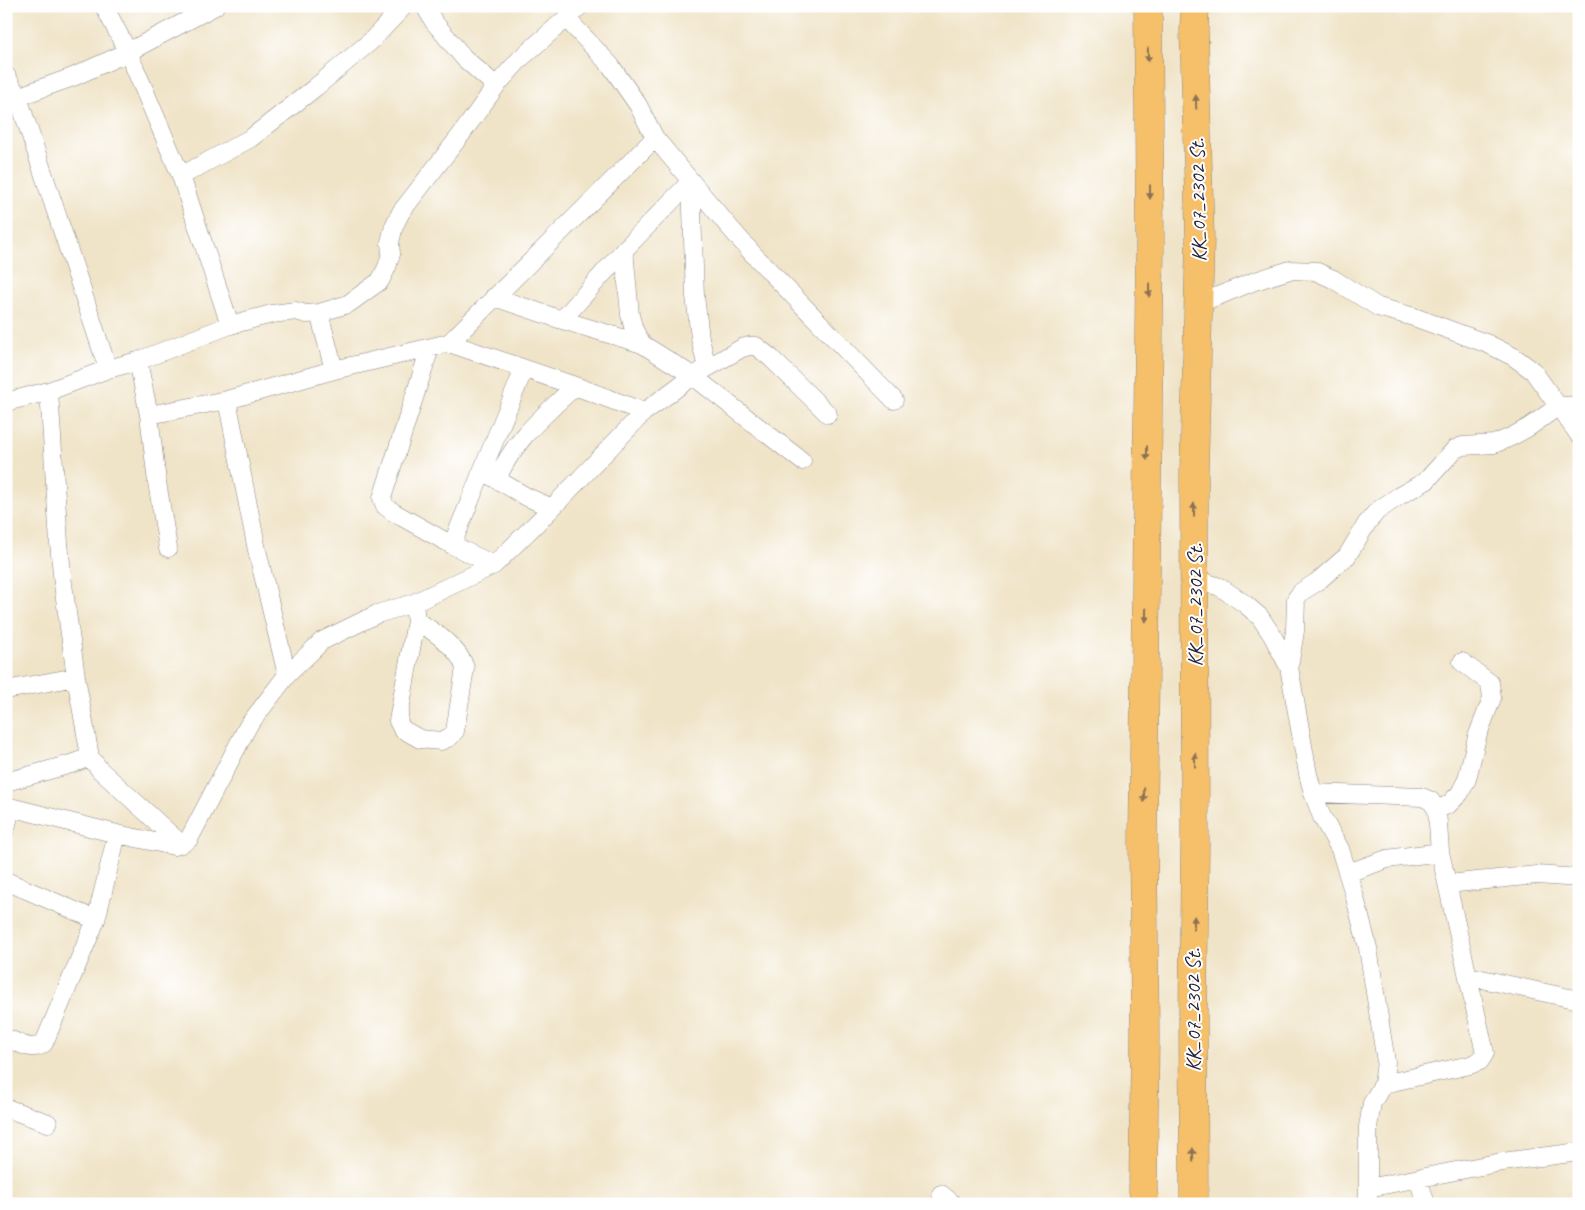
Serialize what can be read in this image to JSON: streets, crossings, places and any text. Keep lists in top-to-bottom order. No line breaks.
{"streets":{"main road":["KK_07_2302 St."]}}
